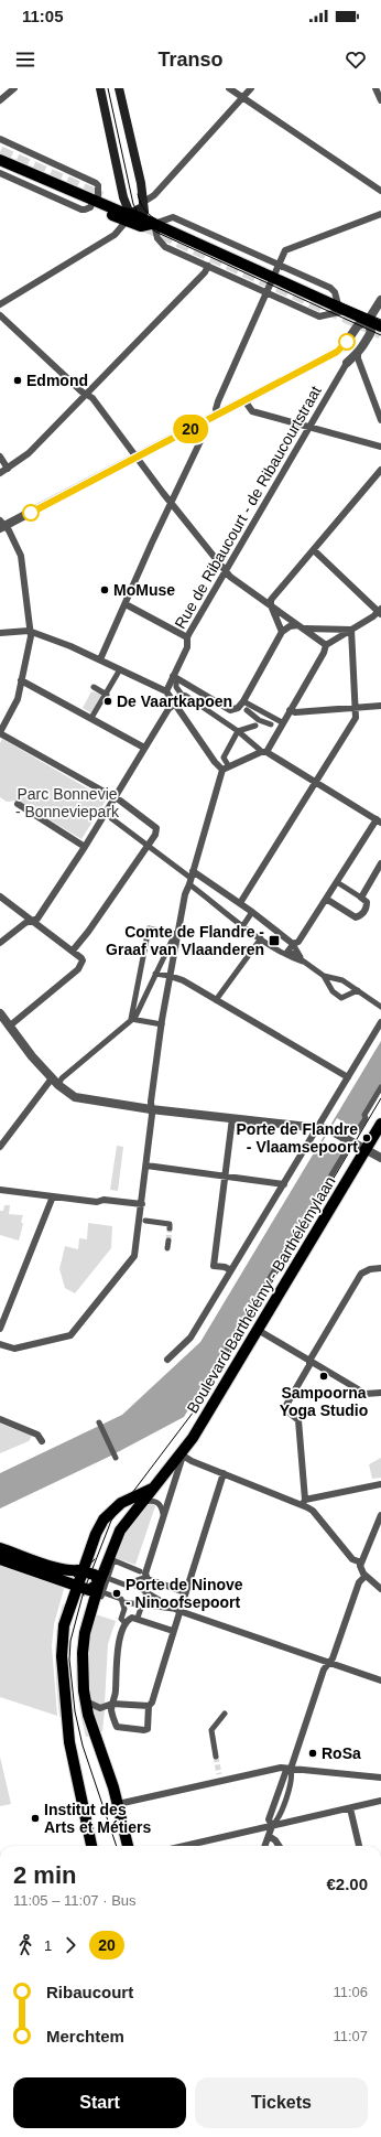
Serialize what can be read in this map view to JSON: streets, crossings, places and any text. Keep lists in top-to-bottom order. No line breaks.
{"streets":{"main road":["Boulevard Barthélémy - Barthélémylaan"],"street":["Rue de Ribaucourt - de Ribaucourtstraat"]},"parks":["Parc Bonnevie - Bonneviepark"],"places":{"other":["Edmond","MoMuse","De Vaartkapoen","Porte de Flandre - Vlaamsepoort","Sampoorna Yoga Studio","Porte de Ninove - Ninoofsepoort","RoSa","Institut des Arts et Métiers"],"transit":["Comte de Flandre - Graaf van Vlaanderen"]},"lines":["bus line 20"],"page":{"status":"11:05","header":"Transo","on_map":"20","heading":["2 min","11:05 – 11:07 · Bus","€2.00"],"legs":["1","20"],"list":[{"name":"Ribaucourt","value":"11:06"},{"name":"Merchtem","value":"11:07"}],"buttons":["Start","Tickets"]}}
